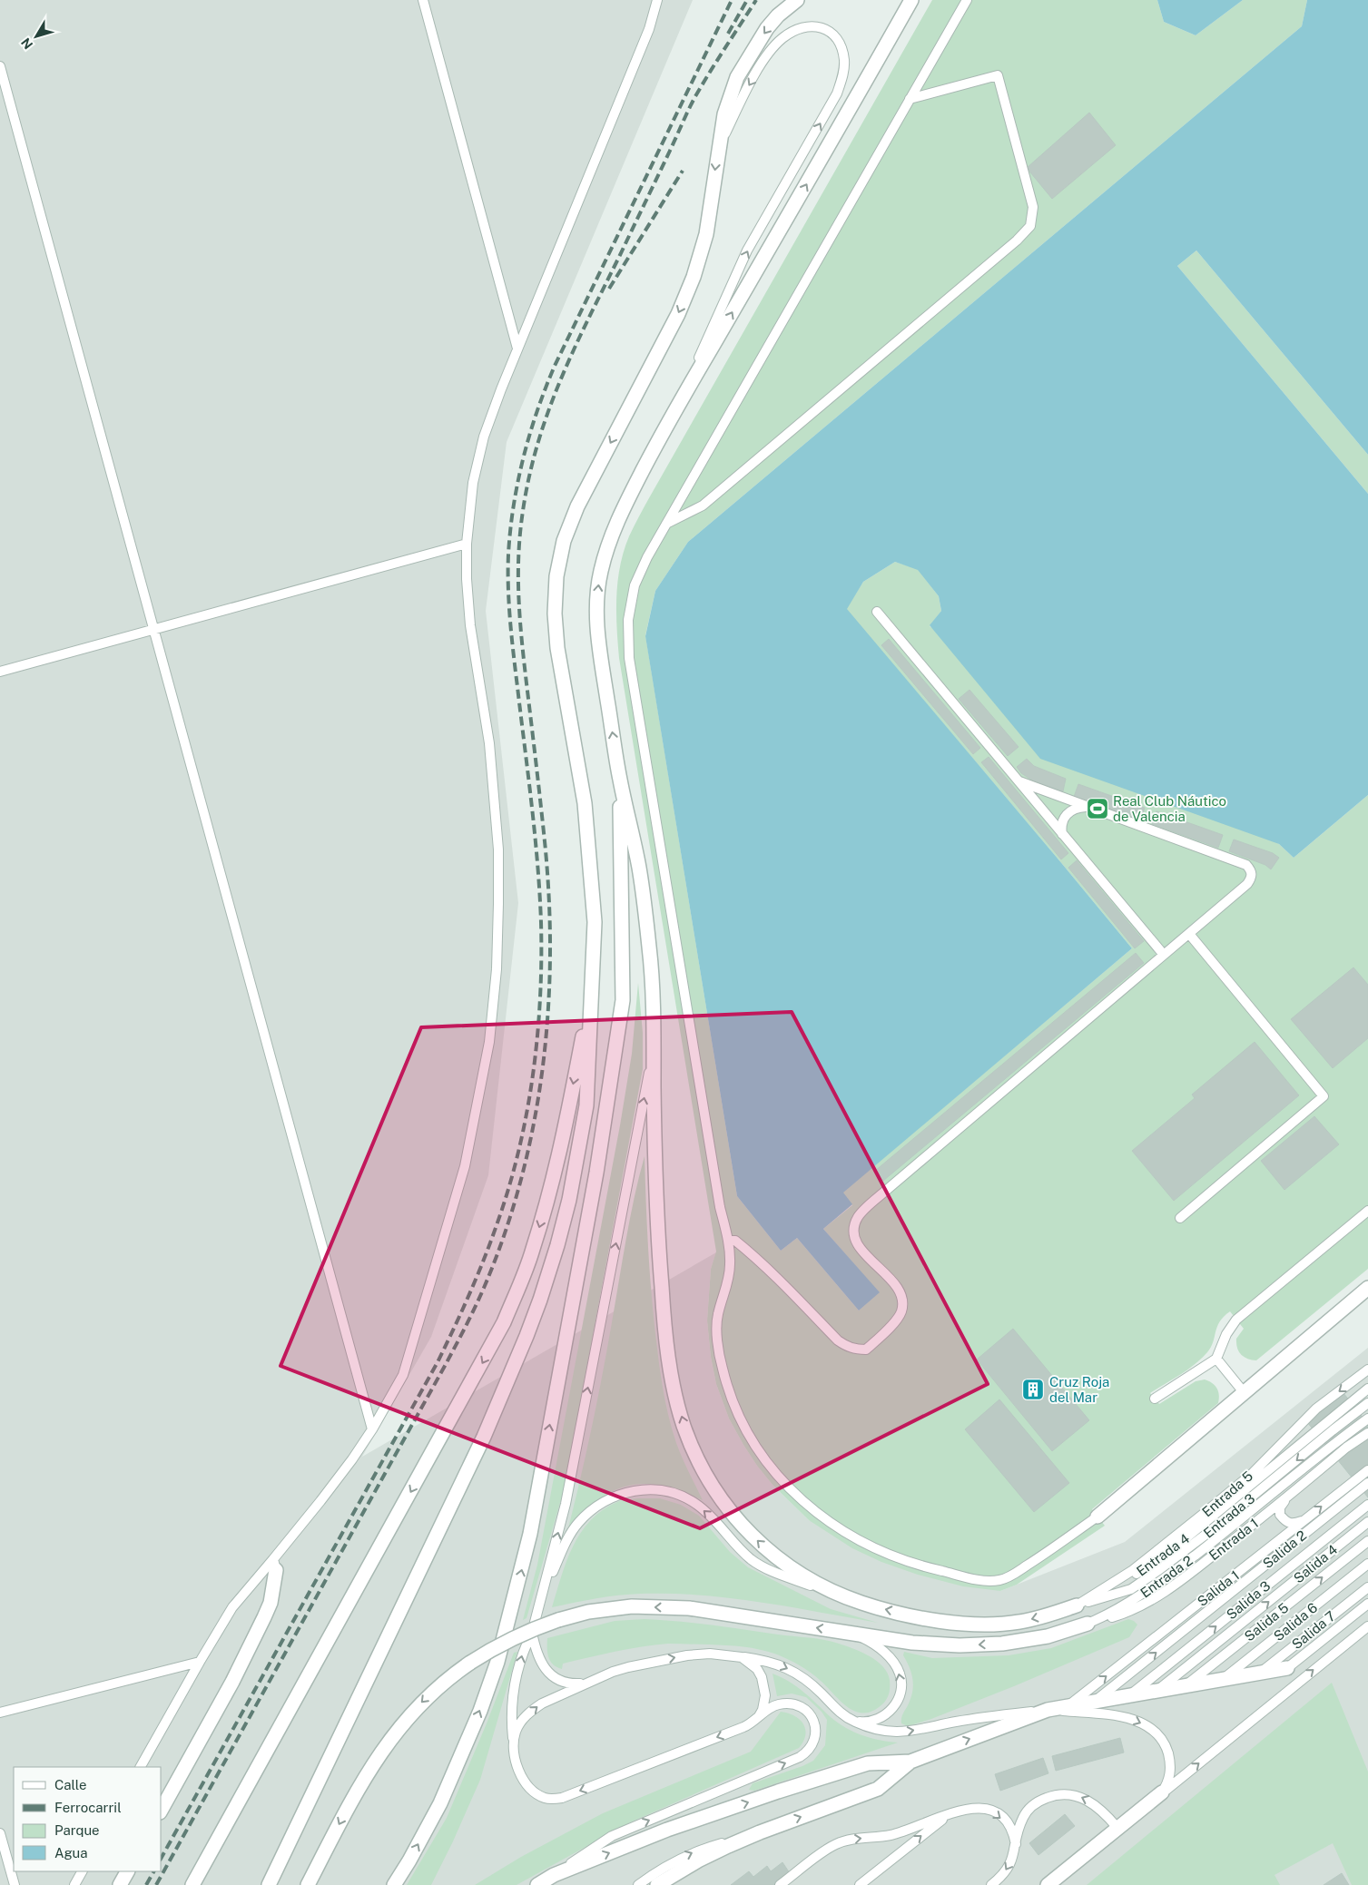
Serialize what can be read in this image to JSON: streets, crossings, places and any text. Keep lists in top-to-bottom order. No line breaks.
{"streets":{"lane":["Entrada 5","Entrada 3","Entrada 1","Salida 2","Entrada 4","Salida 4","Entrada 2","Salida 1","Salida 3","Salida 5","Salida 6","Salida 7"]},"crossings":[["Entrada 5","Entrada 3"],["Entrada 5","Entrada 4"],["Entrada 3","Entrada 4"],["Entrada 1","Entrada 2"]],"one_way":["Entrada 5","Entrada 3","Salida 2","Salida 1"],"places":{"sports":["Real Club Náutico de Valencia"],"building":["Cruz Roja del Mar"]},"legend":["Calle","Ferrocarril","Parque","Agua"],"north":"bottom left"}
